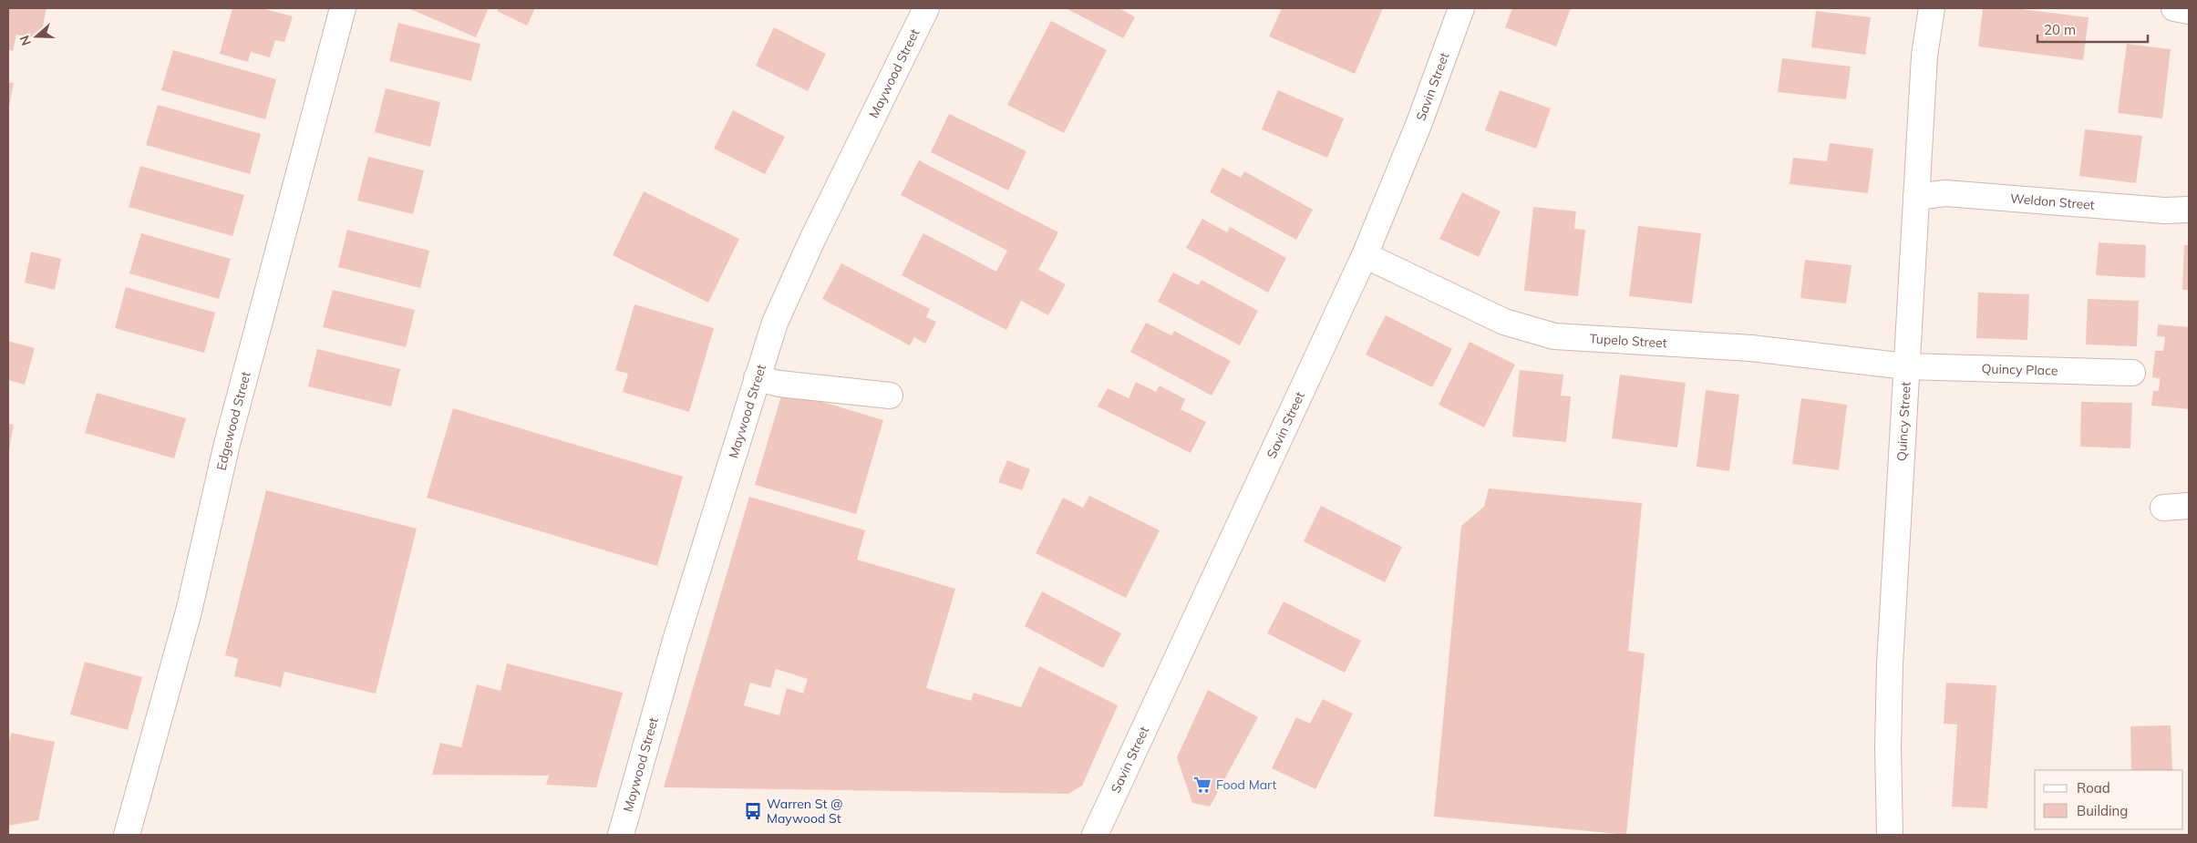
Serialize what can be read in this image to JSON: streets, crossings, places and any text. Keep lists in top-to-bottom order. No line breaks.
{"streets":{"street":["Maywood Street","Savin Street","Weldon Street","Tupelo Street","Quincy Place","Edgewood Street","Quincy Street"]},"crossings":[["Savin Street","Tupelo Street"],["Weldon Street","Quincy Street"],["Tupelo Street","Quincy Place"],["Tupelo Street","Quincy Street"],["Quincy Place","Quincy Street"]],"places":{"supermarket":["Food Mart"],"bus stop":["Warren St @ Maywood St"]},"legend":["Road","Building"],"scale_bar":"20 m","north":"left"}
